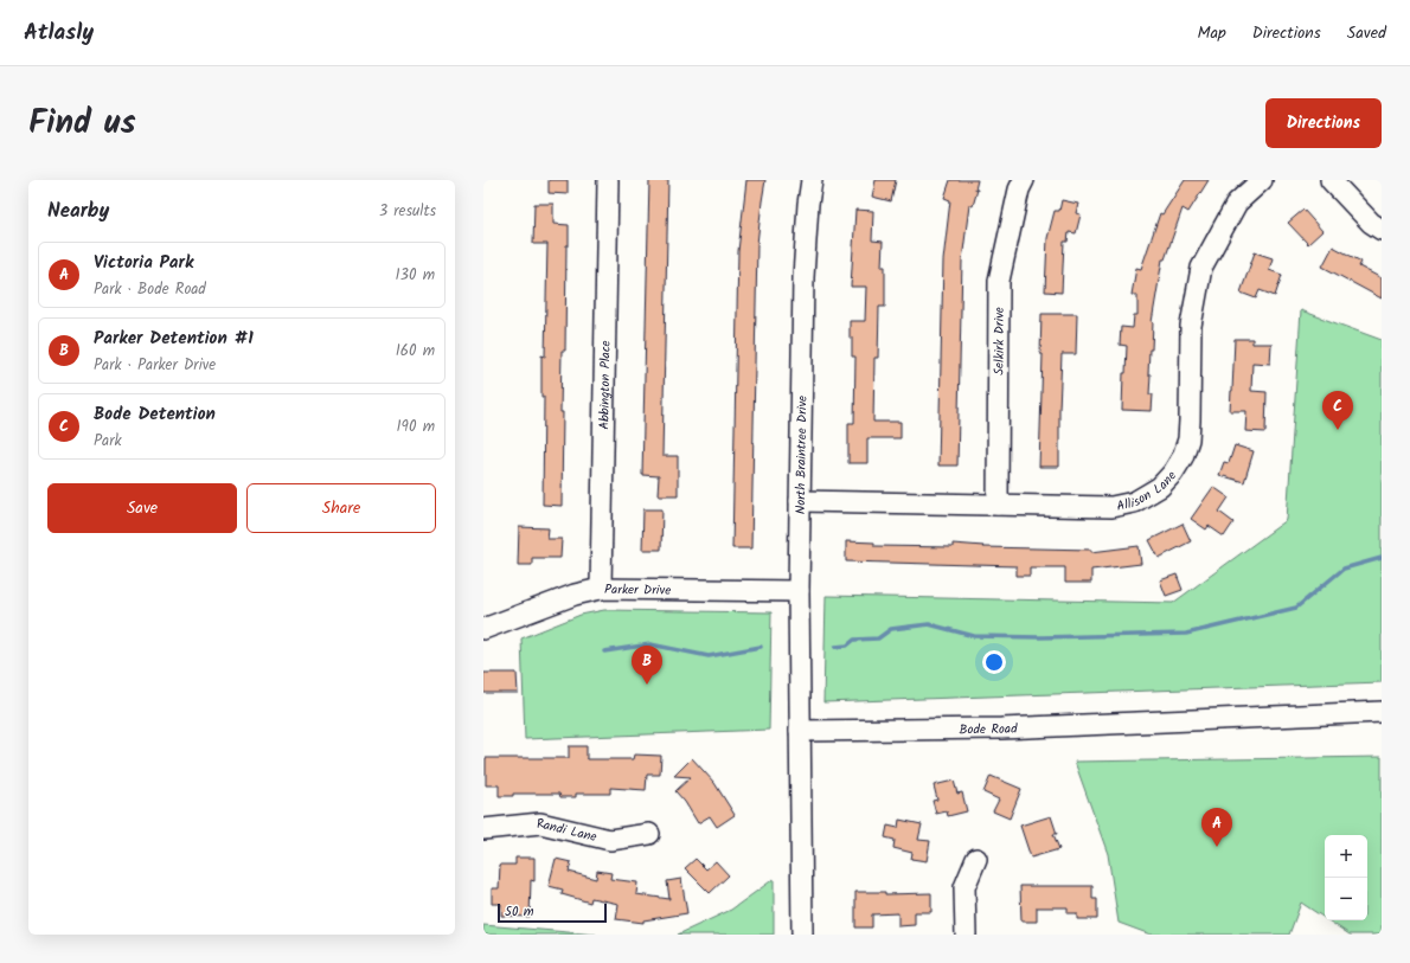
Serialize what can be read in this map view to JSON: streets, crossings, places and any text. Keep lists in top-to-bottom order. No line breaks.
{"streets":{"street":["Selkirk Drive","Abbington Place","North Braintree Drive","Allison Lane","Parker Drive","Bode Road","Randi Lane"]},"crossings":[["Selkirk Drive","Allison Lane"],["Abbington Place","Parker Drive"],["North Braintree Drive","Allison Lane"],["North Braintree Drive","Parker Drive"],["North Braintree Drive","Bode Road"]],"scale_bar":"50 m","page":{"header":"Atlasly","nav":["Map","Directions","Saved"],"title":"Find us","buttons":["Directions",["Save","Share"]],"heading":["Nearby","3 results"],"list":[{"mark":"A","name":"Victoria Park","note":"Park · Bode Road","value":"130 m"},{"mark":"B","name":"Parker Detention #1","note":"Park · Parker Drive","value":"160 m"},{"mark":"C","name":"Bode Detention","note":"Park","value":"190 m"}],"pins":["C","B","A"],"map_buttons":["+","−"],"scale":"50 m"}}
